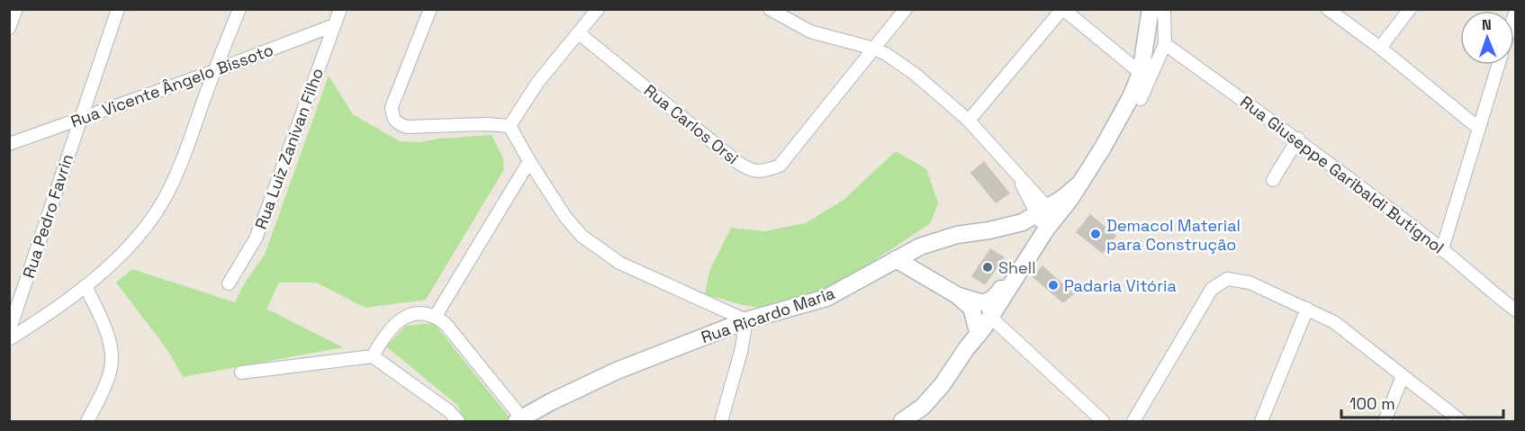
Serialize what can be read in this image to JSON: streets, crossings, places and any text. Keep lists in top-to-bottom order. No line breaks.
{"streets":{"main road":["Rua Ricardo Maria"],"street":["Rua Vicente Ângelo Bissoto","Rua Carlos Orsi","Rua Luiz Zanivan Filho","Rua Giuseppe Garibaldi Butignol","Rua Pedro Favrin"]},"crossings":[["Rua Vicente Ângelo Bissoto","Rua Luiz Zanivan Filho"],["Rua Vicente Ângelo Bissoto","Rua Pedro Favrin"]],"places":["Demacol Material para Construção","Shell","Padaria Vitória"],"scale_bar":"100 m","north":"top"}
